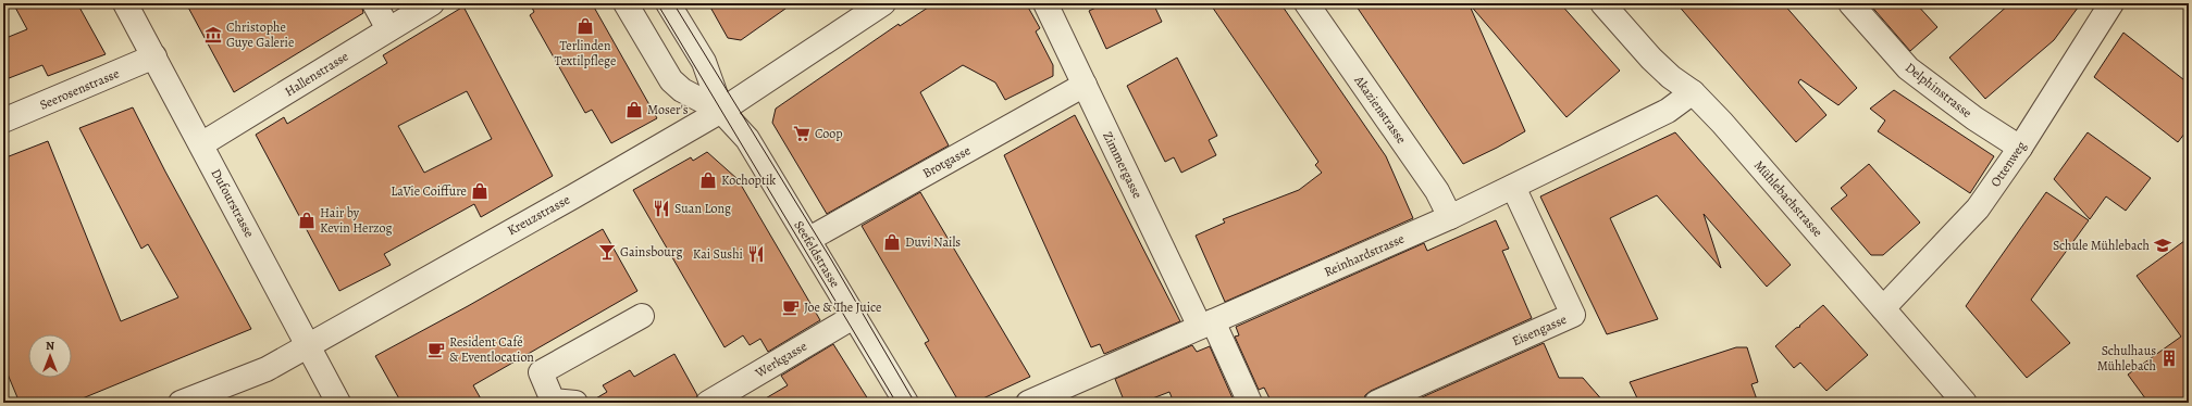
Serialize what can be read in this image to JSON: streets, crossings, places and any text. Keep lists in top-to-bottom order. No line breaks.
{"streets":{"street":["Hallenstrasse","Seerosenstrasse","Delphinstrasse","Akazienstrasse","Brotgasse","Ottenweg","Zimmergasse","Mühlebachstrasse","Dufourstrasse","Kreuzstrasse","Seefeldstrasse","Reinhardstrasse","Eisengasse","Werkgasse"]},"crossings":[["Hallenstrasse","Dufourstrasse"],["Seerosenstrasse","Dufourstrasse"],["Delphinstrasse","Ottenweg"],["Akazienstrasse","Reinhardstrasse"],["Brotgasse","Zimmergasse"],["Brotgasse","Seefeldstrasse"],["Ottenweg","Mühlebachstrasse"],["Zimmergasse","Reinhardstrasse"],["Mühlebachstrasse","Reinhardstrasse"],["Dufourstrasse","Kreuzstrasse"],["Kreuzstrasse","Seefeldstrasse"],["Seefeldstrasse","Werkgasse"],["Reinhardstrasse","Eisengasse"]],"places":{"shop":["Terlinden Textilpflege","Moser's","Kochoptik","LaVie Coiffure","Hair by Kevin Herzog","Duvi Nails"],"museum":["Christophe Guye Galerie"],"supermarket":["Coop"],"restaurant":["Suan Long","Kai Sushi"],"school or university":["Schule Mühlebach"],"bar":["Gainsbourg"],"cafe":["Joe & The Juice","Resident Café & Eventlocation"],"building":["Schulhaus Mühlebach"]},"north":"top"}
